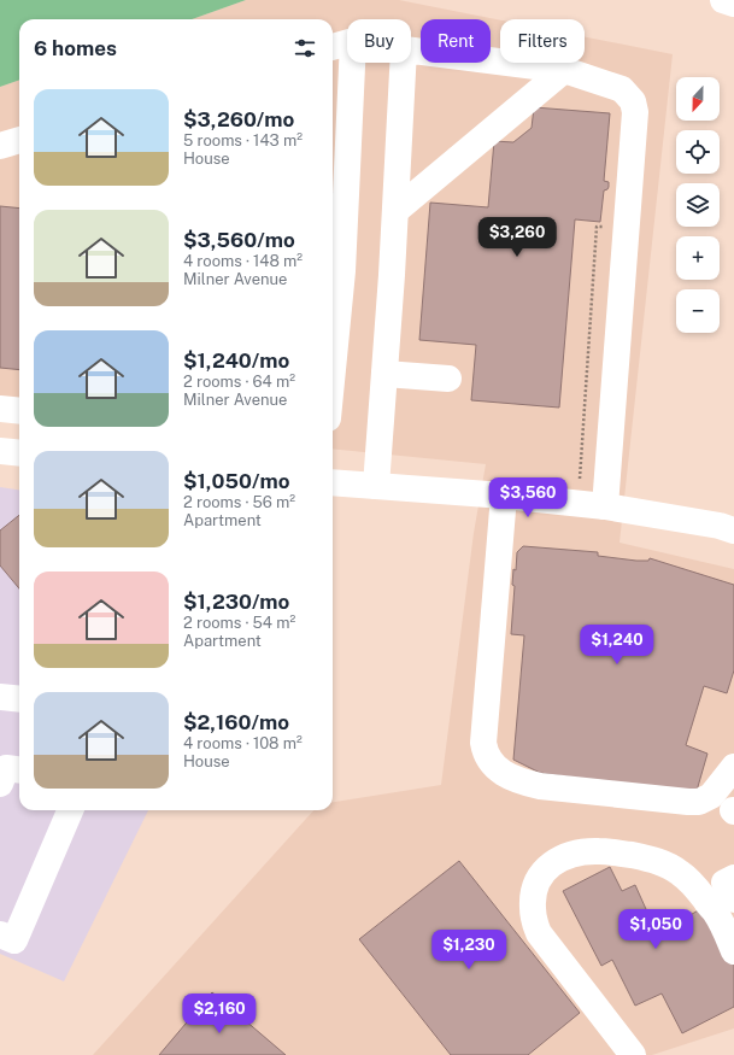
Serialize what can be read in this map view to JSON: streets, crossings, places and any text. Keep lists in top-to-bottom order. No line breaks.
{"north":"bottom","page":{"chip":["Buy","Rent","Filters"],"heading":"6 homes","map_buttons":["+","−"],"list":[{"name":"$3,260/mo","note":"5 rooms · 143 m² · House"},{"name":"$3,560/mo","note":"4 rooms · 148 m² · Milner Avenue"},{"name":"$1,240/mo","note":"2 rooms · 64 m² · Milner Avenue"},{"name":"$1,050/mo","note":"2 rooms · 56 m² · Apartment"},{"name":"$1,230/mo","note":"2 rooms · 54 m² · Apartment"},{"name":"$2,160/mo","note":"4 rooms · 108 m² · House"}],"price":["$3,260","$3,560","$1,240","$1,050","$1,230","$2,160"]}}
